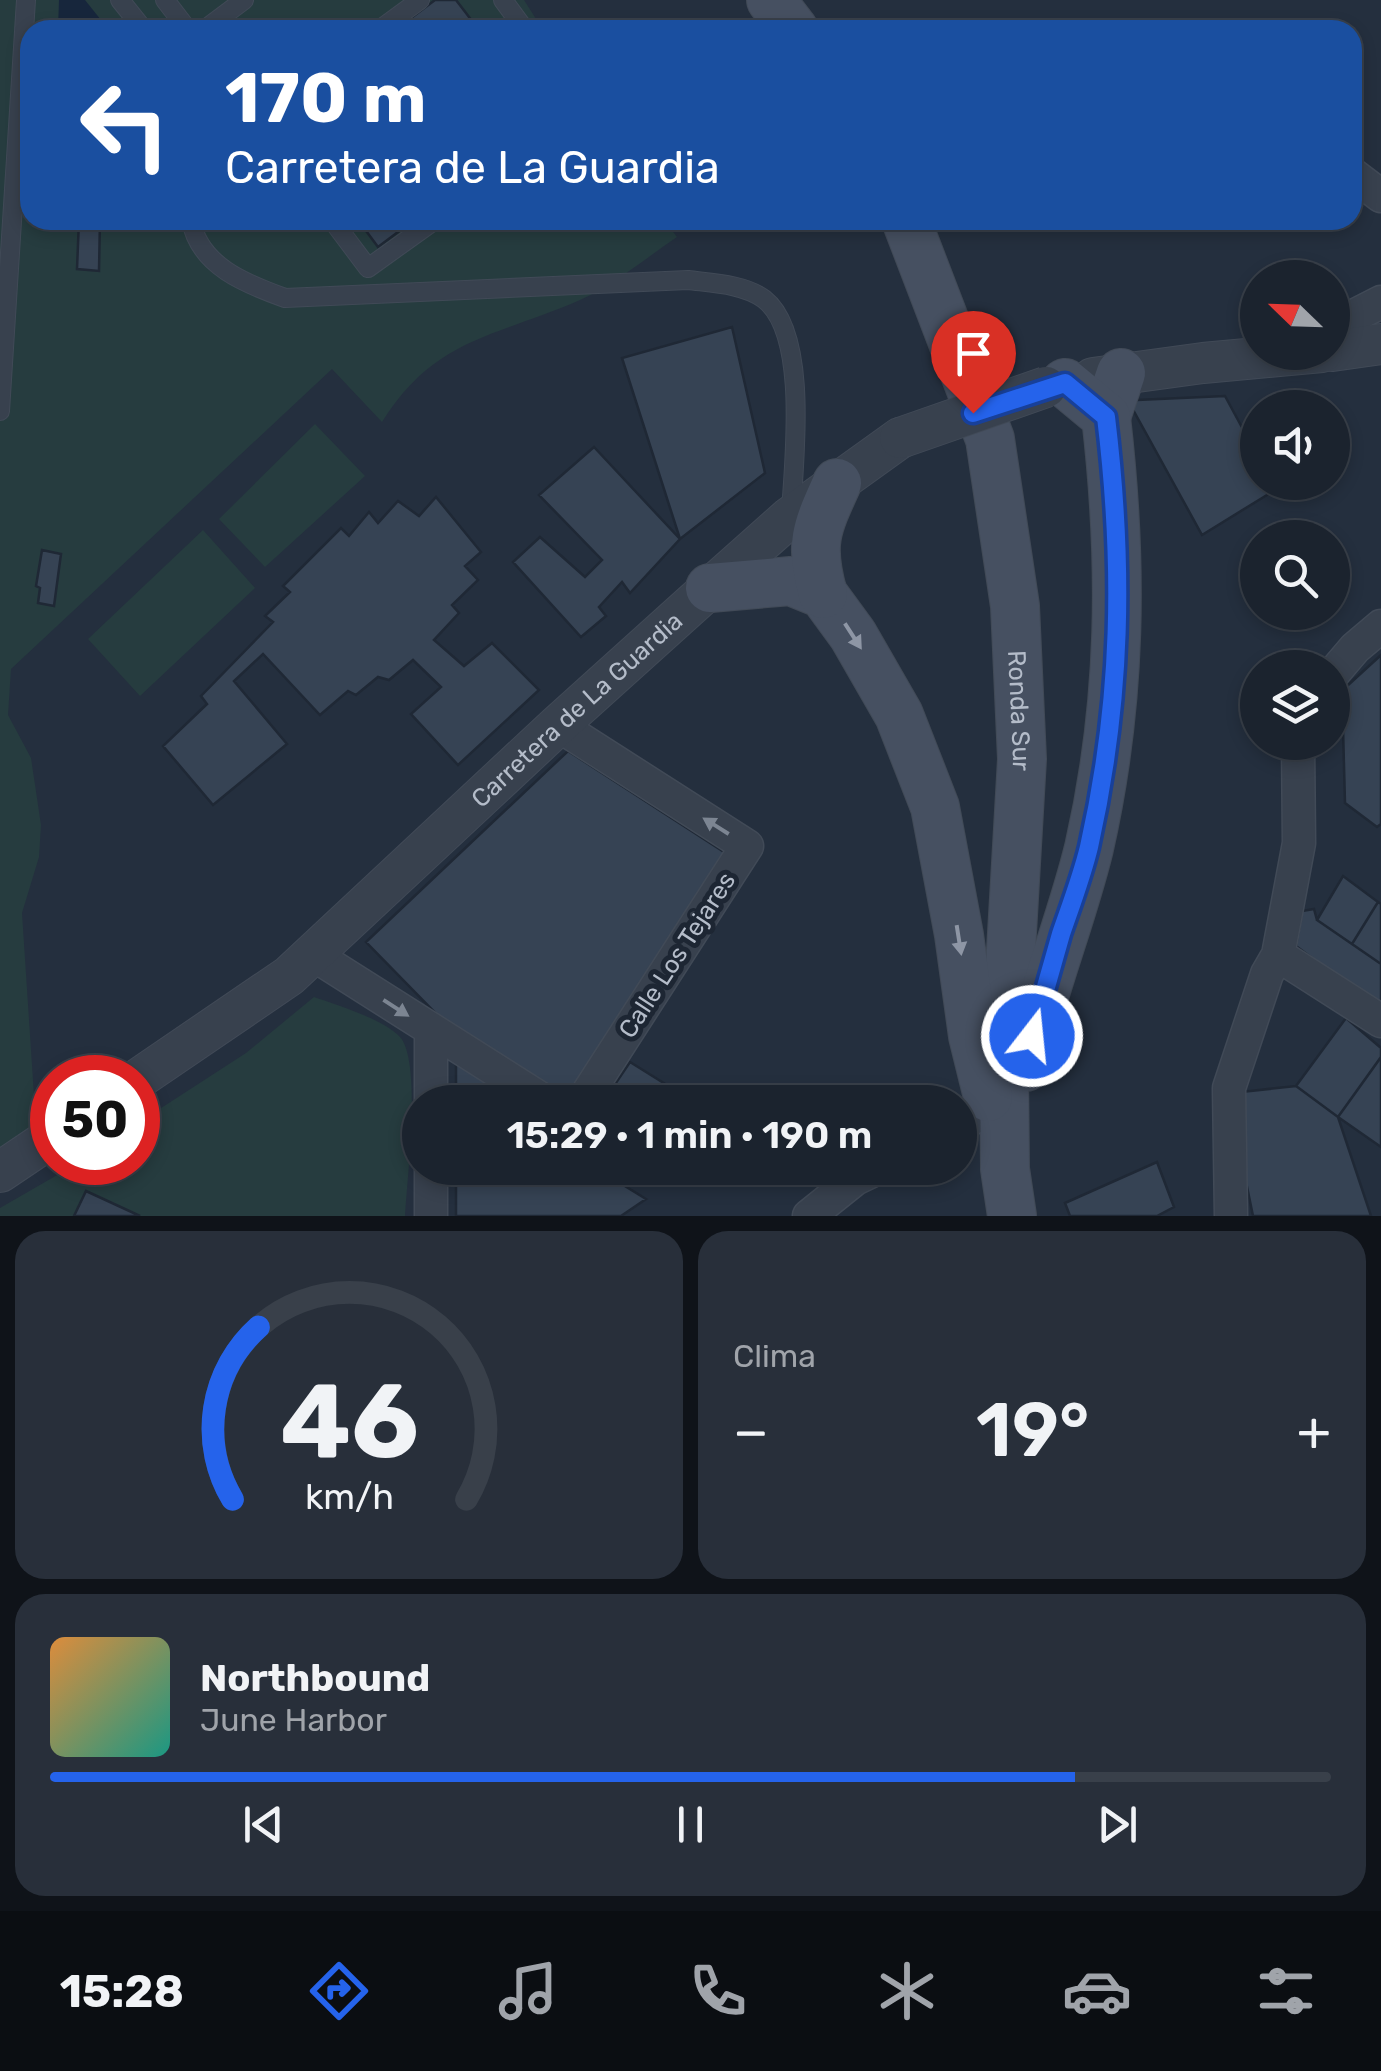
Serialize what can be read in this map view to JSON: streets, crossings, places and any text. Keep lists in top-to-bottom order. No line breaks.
{"streets":{"main road":["Ronda Sur"],"street":["Carretera de La Guardia","Calle Los Tejares"]},"crossings":[["Carretera de La Guardia","Calle Los Tejares"]],"north":"top left","page":{"turn":["170 m","Carretera de La Guardia"],"limit":"50","trip":"15:29 · 1 min · 190 m","tile":"Clima","heat":["−","19°","+"],"song":["Northbound","June Harbor"],"tabs":"15:28","gauge":["46","km/h"]}}
